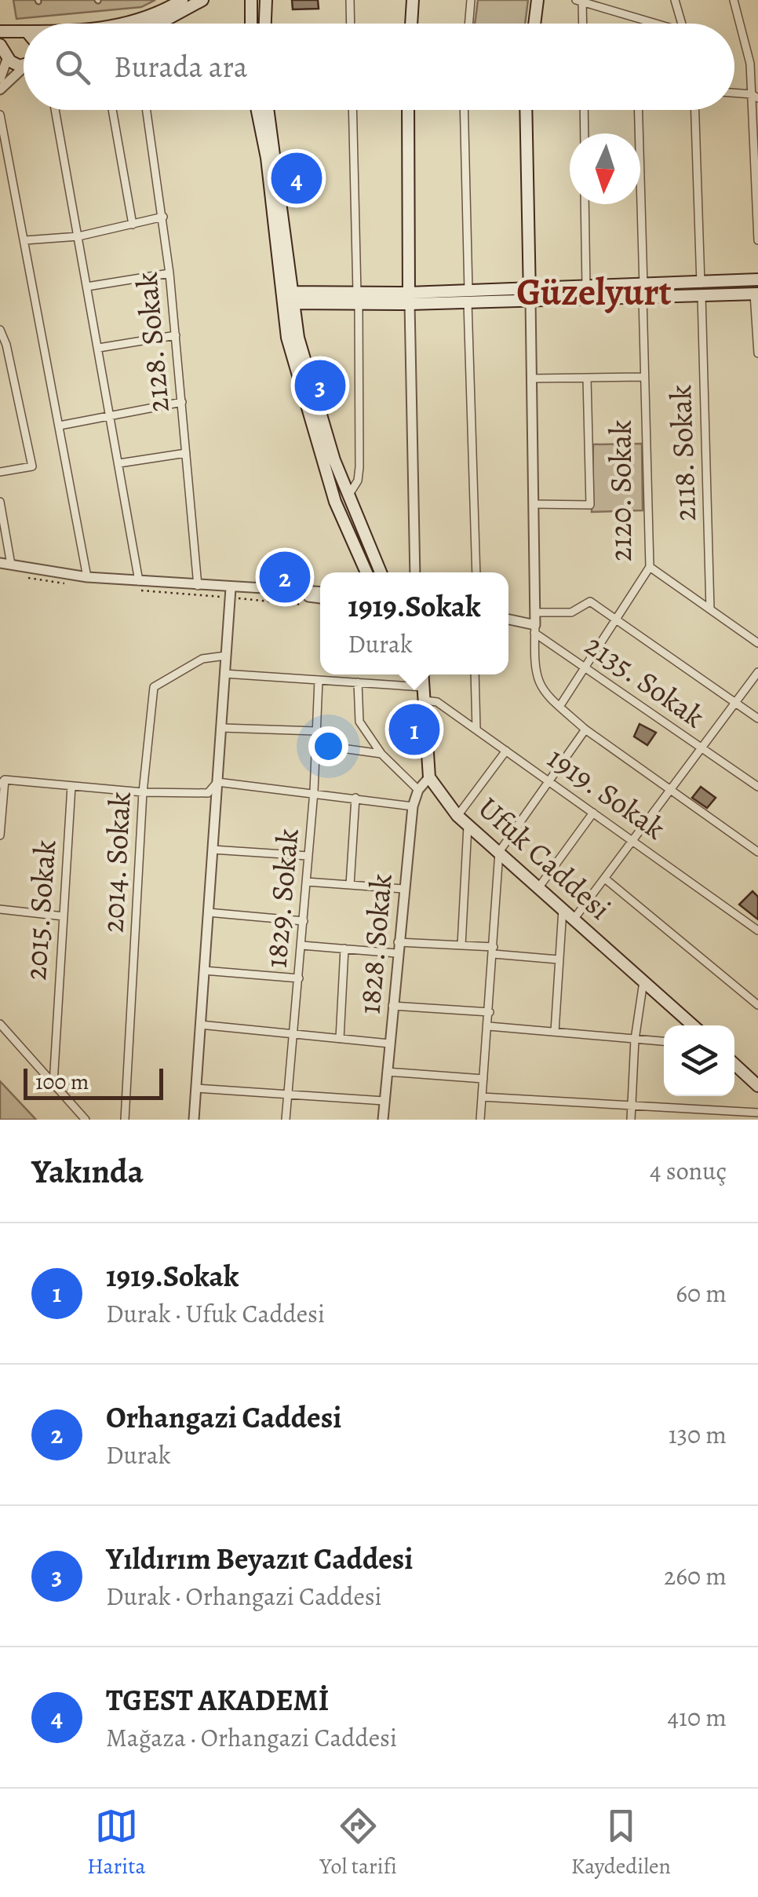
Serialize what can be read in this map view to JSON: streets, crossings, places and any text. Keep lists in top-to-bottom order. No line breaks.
{"streets":{"main road":["Ufuk Caddesi"],"street":["2128. Sokak","2118. Sokak","2120. Sokak","2135. Sokak","1919. Sokak","2014. Sokak","1829. Sokak","2015. Sokak","1828. Sokak"]},"crossings":[["2120. Sokak","2135. Sokak"],["Ufuk Caddesi","1828. Sokak"]],"districts":["Güzelyurt"],"scale_bar":"100 m","north":"bottom","page":{"search":"Burada ara","pins":["4","3","2","1"],"popup":["1919.Sokak","Durak"],"scale":"100 m","heading":["Yakında","4 sonuç"],"list":[{"mark":"1","name":"1919.Sokak","note":"Durak · Ufuk Caddesi","value":"60 m"},{"mark":"2","name":"Orhangazi Caddesi","note":"Durak","value":"130 m"},{"mark":"3","name":"Yıldırım Beyazıt Caddesi","note":"Durak · Orhangazi Caddesi","value":"260 m"},{"mark":"4","name":"TGEST AKADEMİ","note":"Mağaza · Orhangazi Caddesi","value":"410 m"}],"nav":["Harita","Yol tarifi","Kaydedilen"]}}
